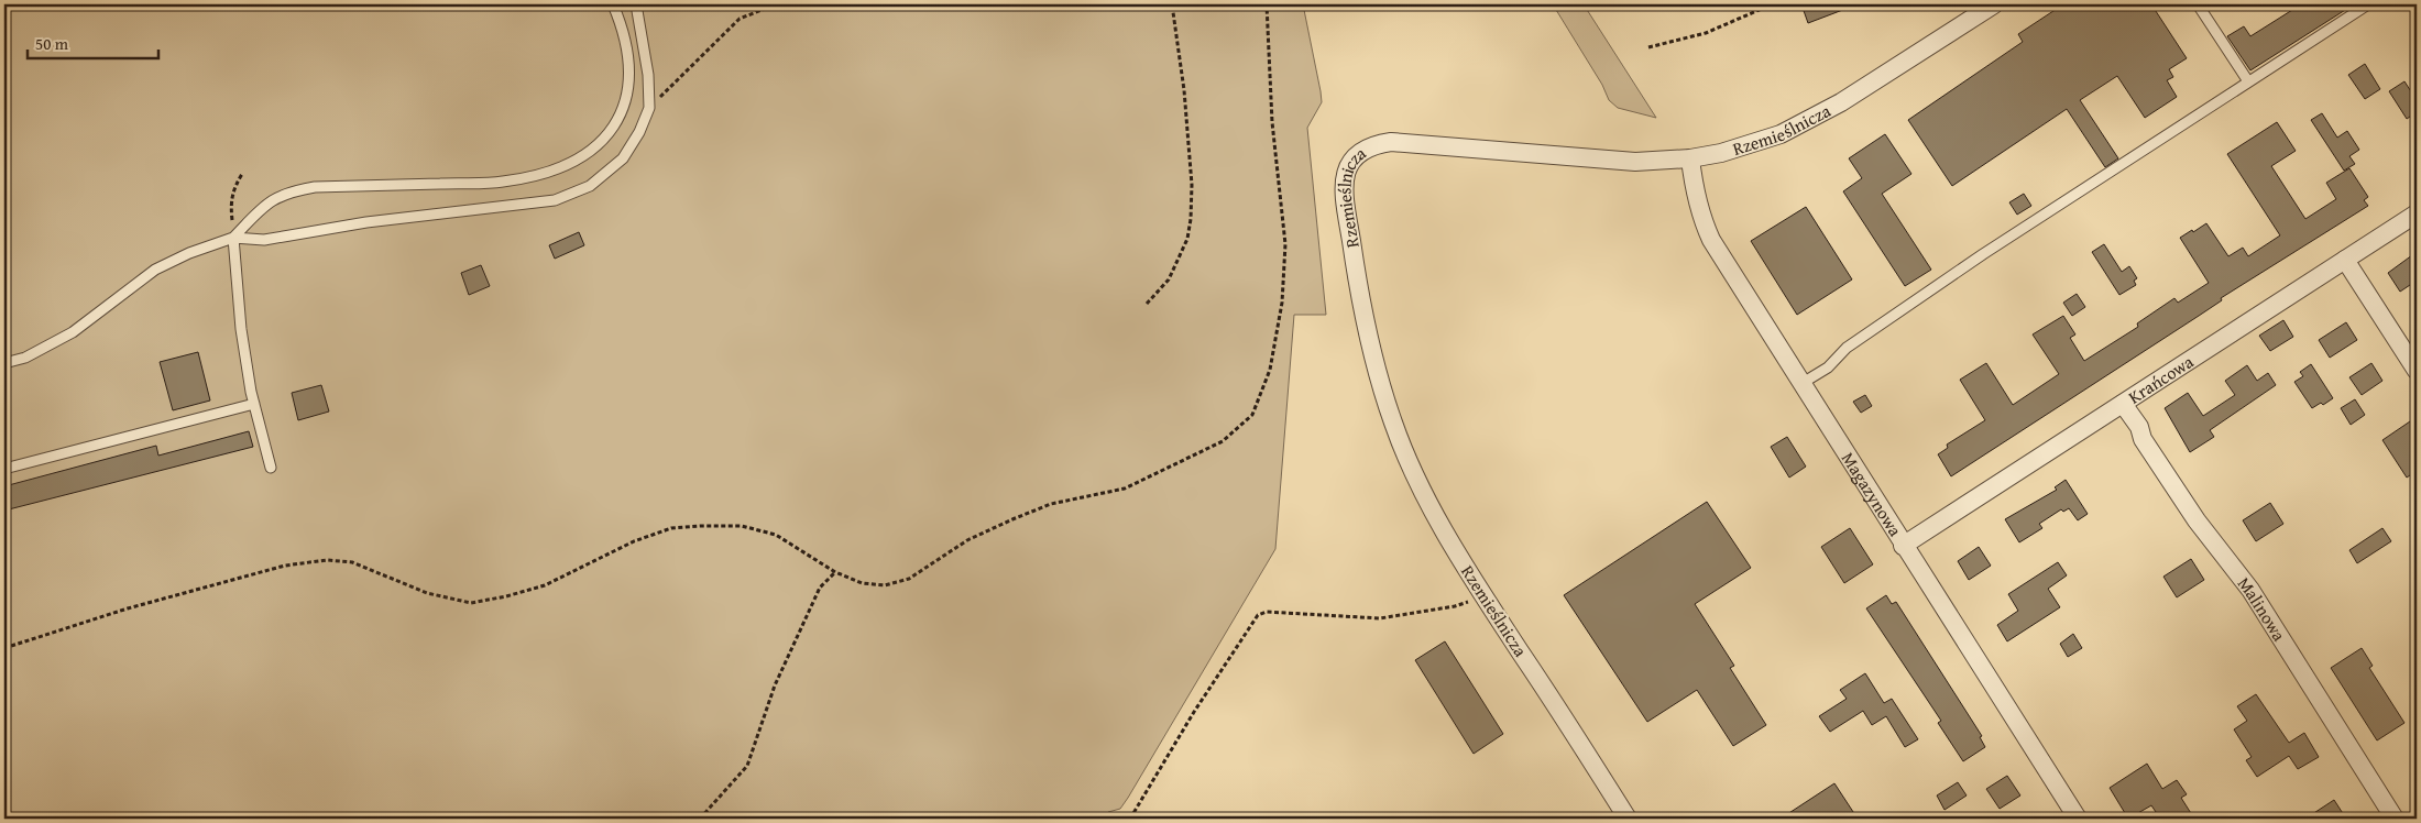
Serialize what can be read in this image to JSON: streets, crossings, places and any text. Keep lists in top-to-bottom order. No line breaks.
{"streets":{"street":["Rzemieślnicza","Krańcowa","Magazynowa","Malinowa"]},"crossings":[["Rzemieślnicza","Magazynowa"],["Krańcowa","Magazynowa"],["Krańcowa","Malinowa"]],"scale_bar":"50 m"}
